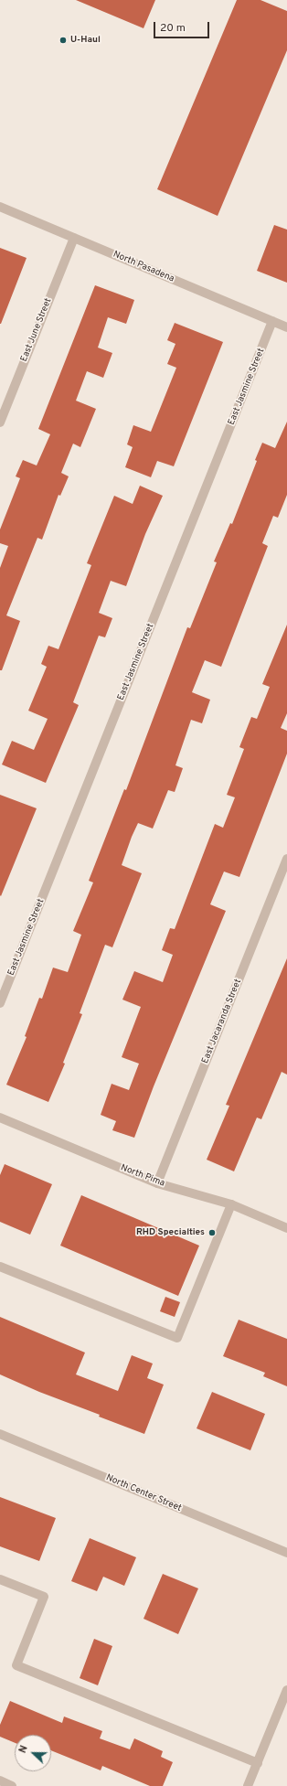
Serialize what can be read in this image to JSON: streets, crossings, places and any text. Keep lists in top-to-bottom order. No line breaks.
{"streets":{"street":["North Pasadena","East June Street","East Jasmine Street","East Jacaranda Street","North Pima","North Center Street"]},"crossings":[["North Pasadena","East June Street"],["North Pasadena","East Jasmine Street"],["East Jacaranda Street","North Pima"]],"places":["U-Haul","RHD Specialties"],"scale_bar":"20 m","north":"left"}
